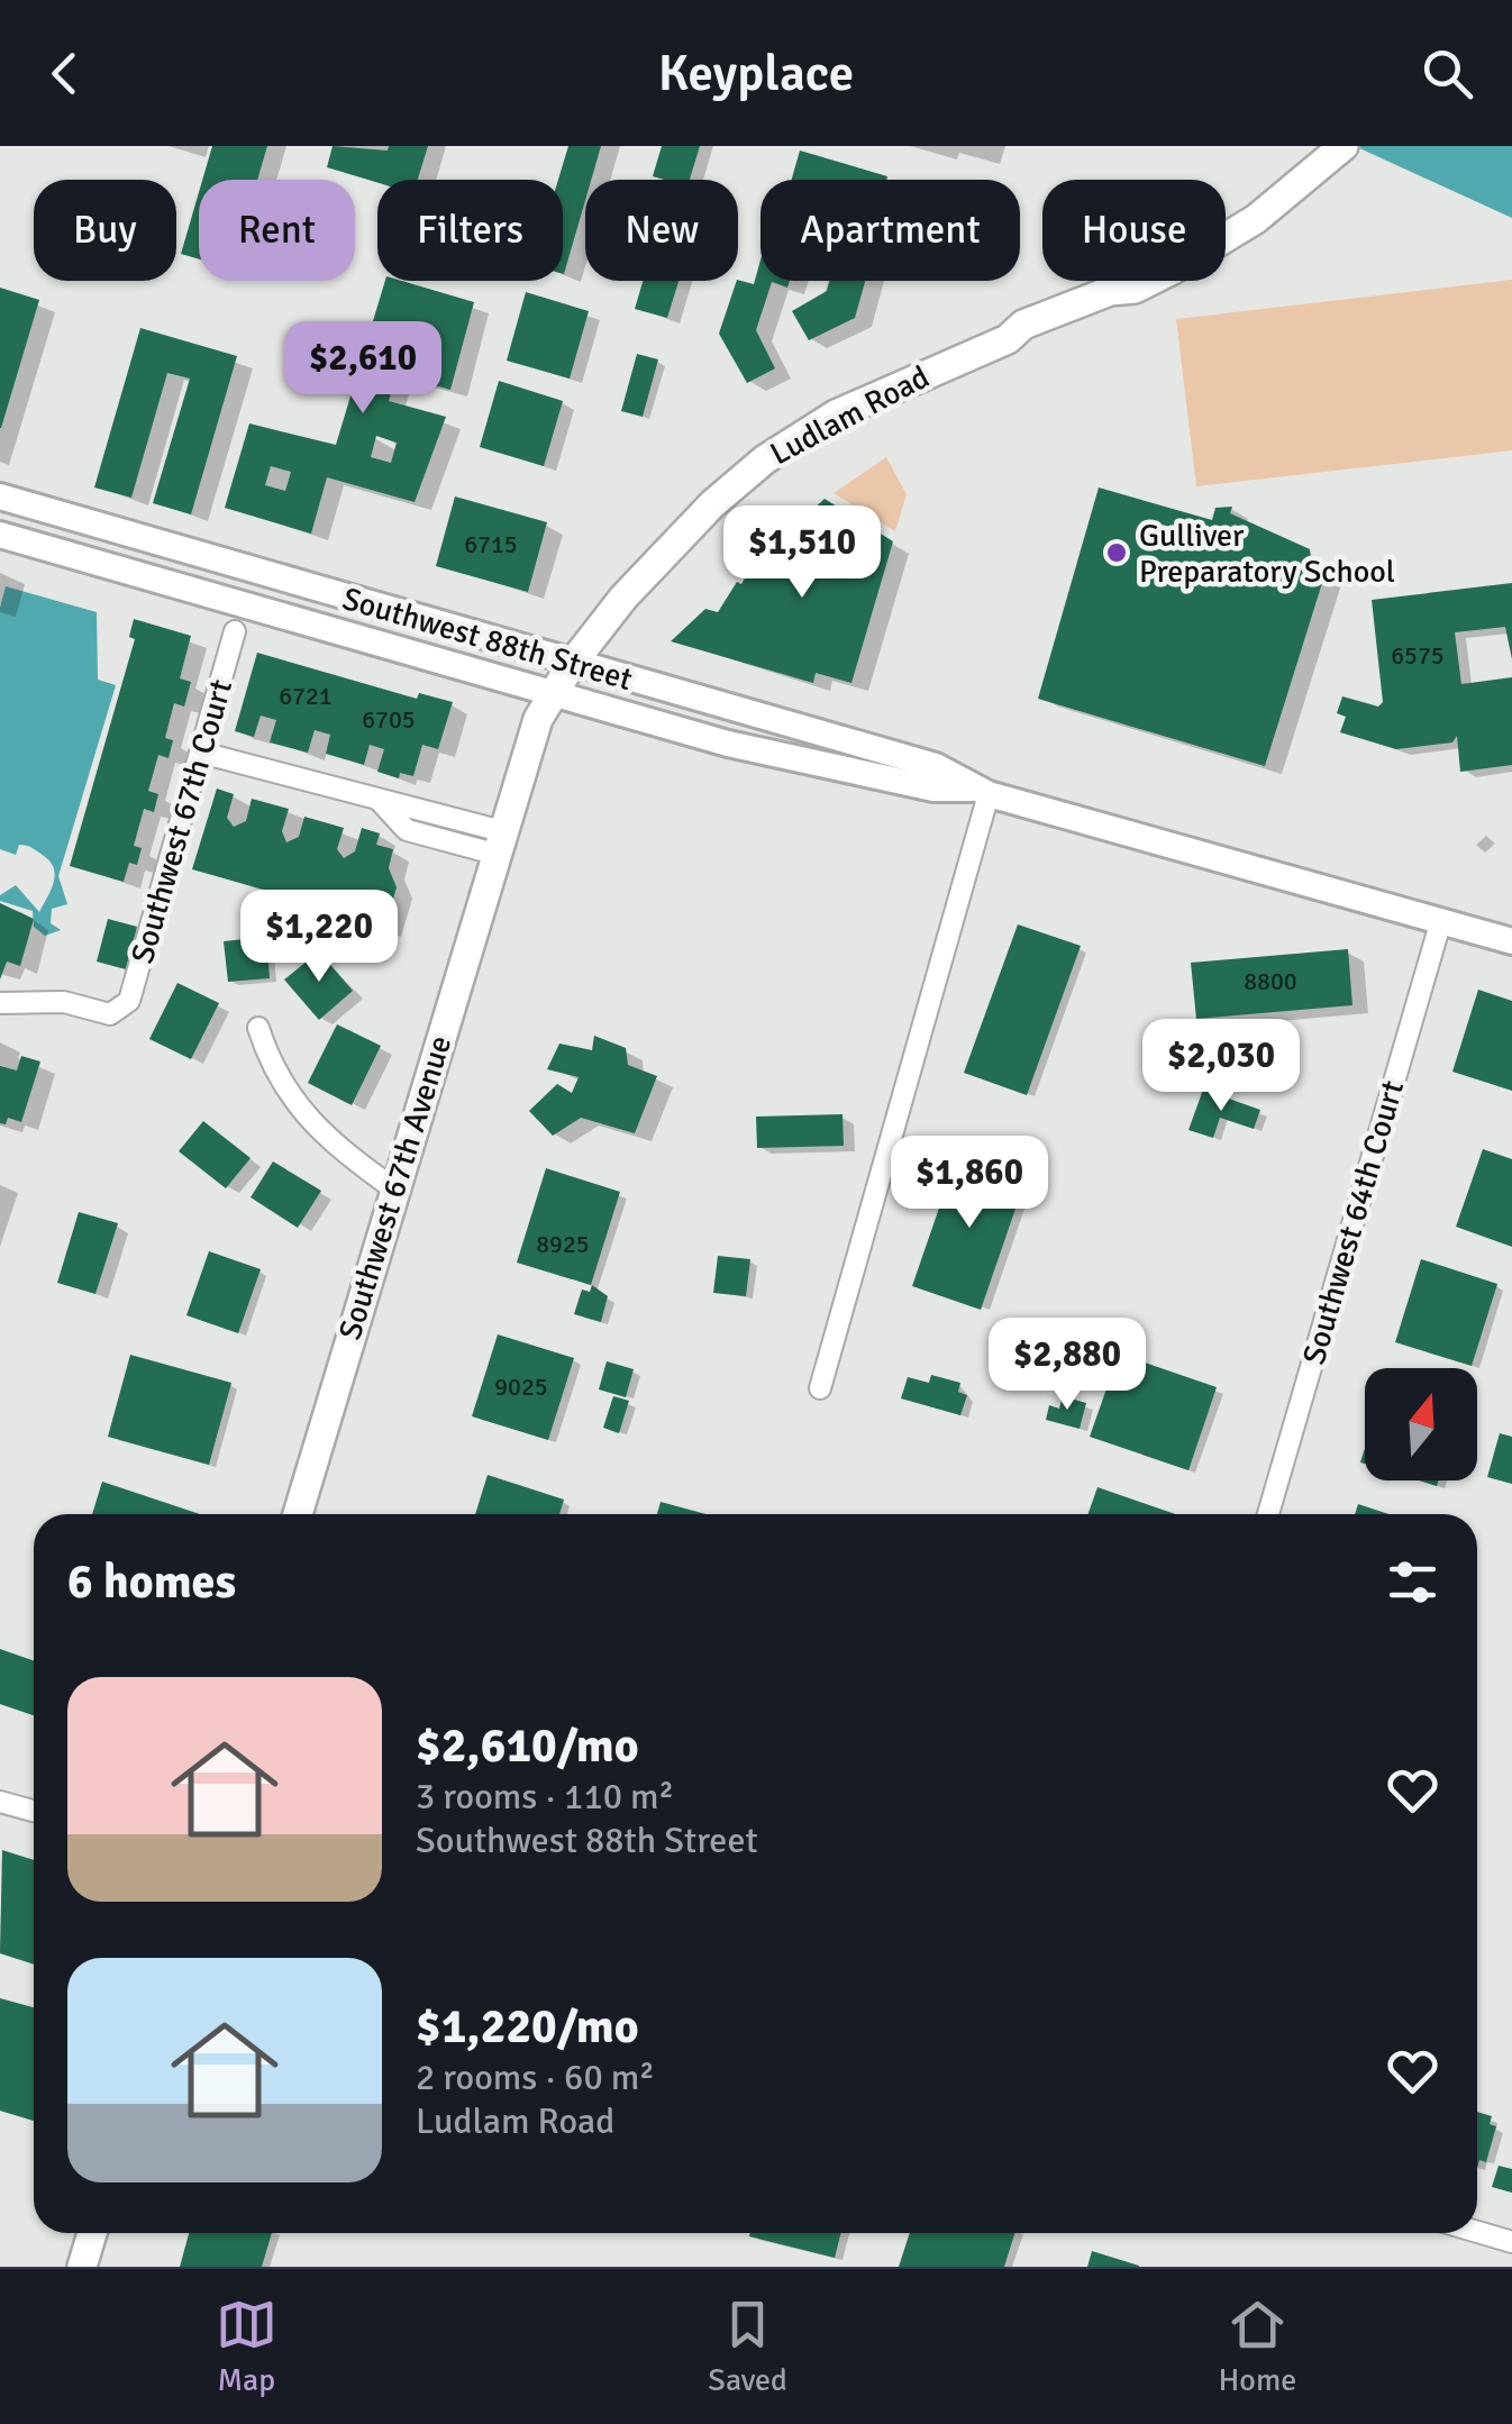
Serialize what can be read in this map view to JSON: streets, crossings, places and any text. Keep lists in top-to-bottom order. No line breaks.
{"streets":{"main road":["Ludlam Road","Southwest 67th Avenue"],"street":["Southwest 88th Street","Southwest 67th Court","Southwest 64th Court"]},"crossings":[["Ludlam Road","Southwest 88th Street"],["Ludlam Road","Southwest 67th Avenue"],["Southwest 88th Street","Southwest 67th Avenue"],["Southwest 88th Street","Southwest 64th Court"]],"places":["Gulliver Preparatory School"],"house_numbers":["6715","6575","6721","6705","8800","8925","9025"],"north":"top","page":{"header":"Keyplace","chip":["Buy","Rent","Filters","New","Apartment","House"],"price":["$2,610","$1,510","$1,220","$2,030","$1,860","$2,880"],"heading":"6 homes","list":[{"name":"$2,610/mo","note":"3 rooms · 110 m² · Southwest 88th Street"},{"name":"$1,220/mo","note":"2 rooms · 60 m² · Ludlam Road"}],"tabs":["Map","Saved","Home"]}}
